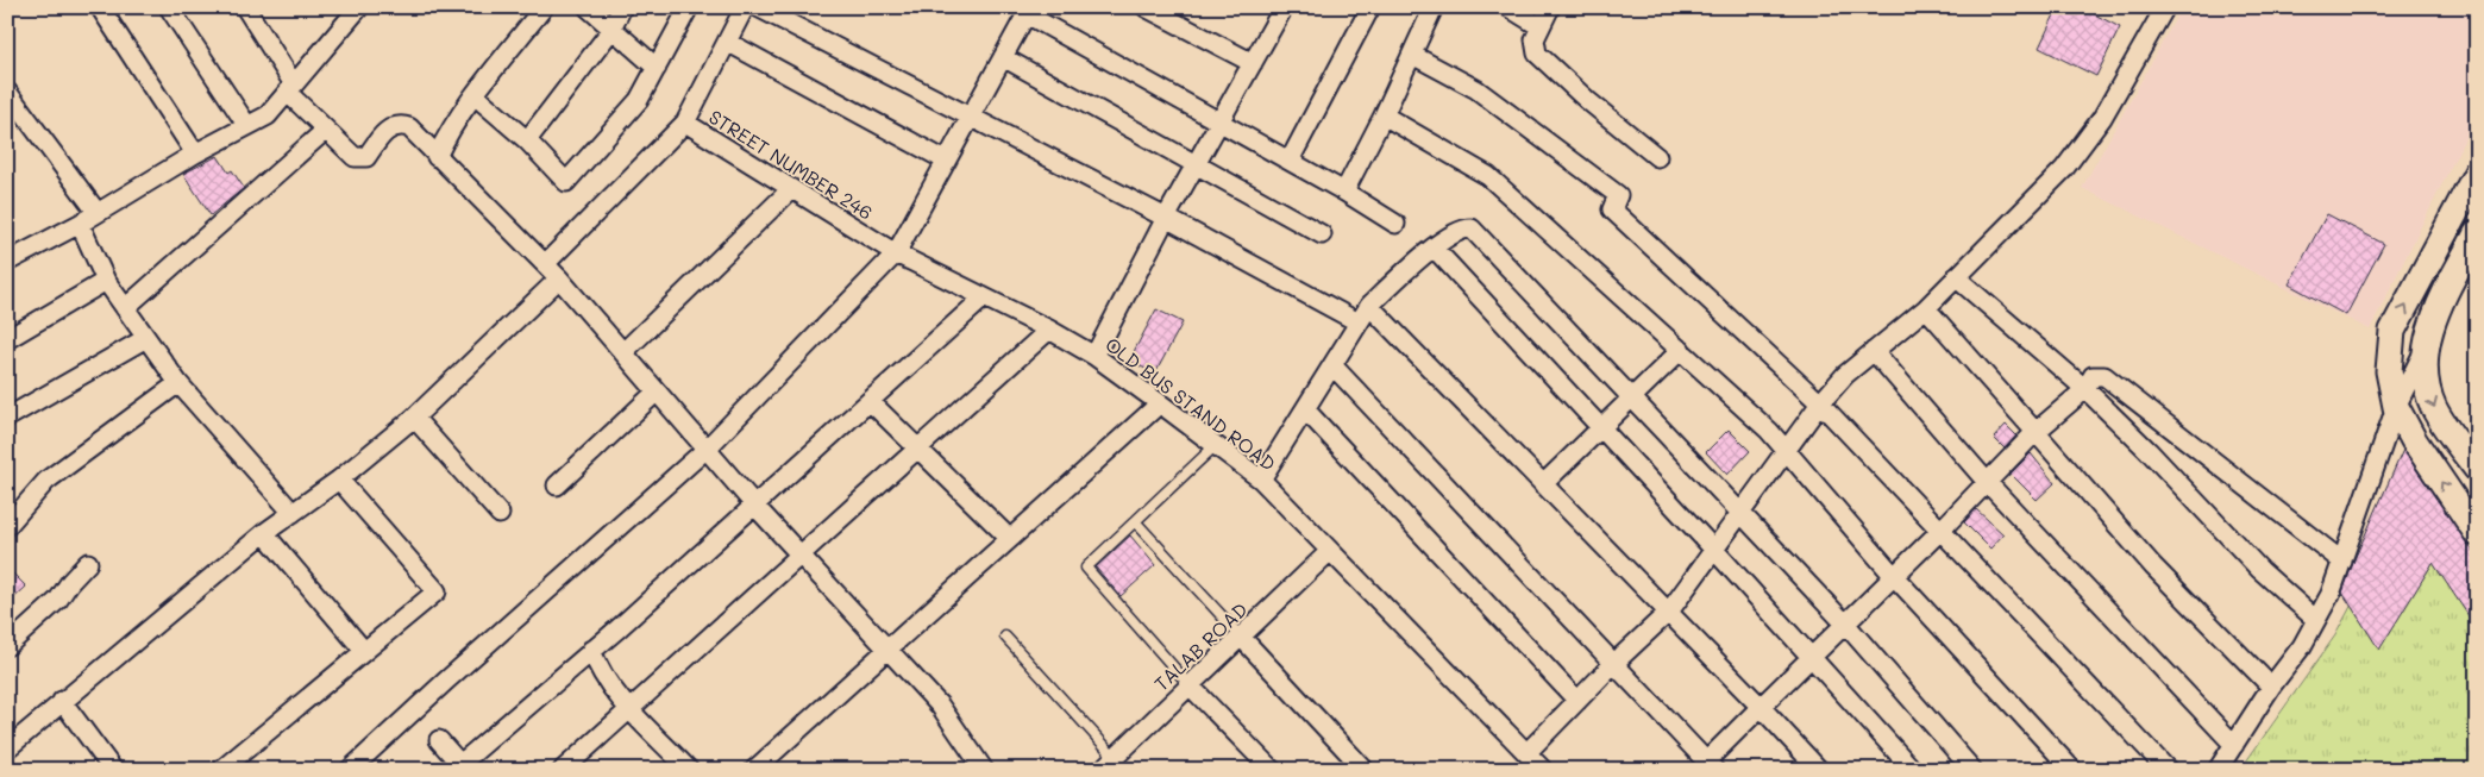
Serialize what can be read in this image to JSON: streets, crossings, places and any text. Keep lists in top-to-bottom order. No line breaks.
{"streets":{"street":["STREET NUMBER 246","OLD BUS STAND ROAD","TALAB ROAD"]},"crossings":[["STREET NUMBER 246","OLD BUS STAND ROAD"],["OLD BUS STAND ROAD","TALAB ROAD"]]}
